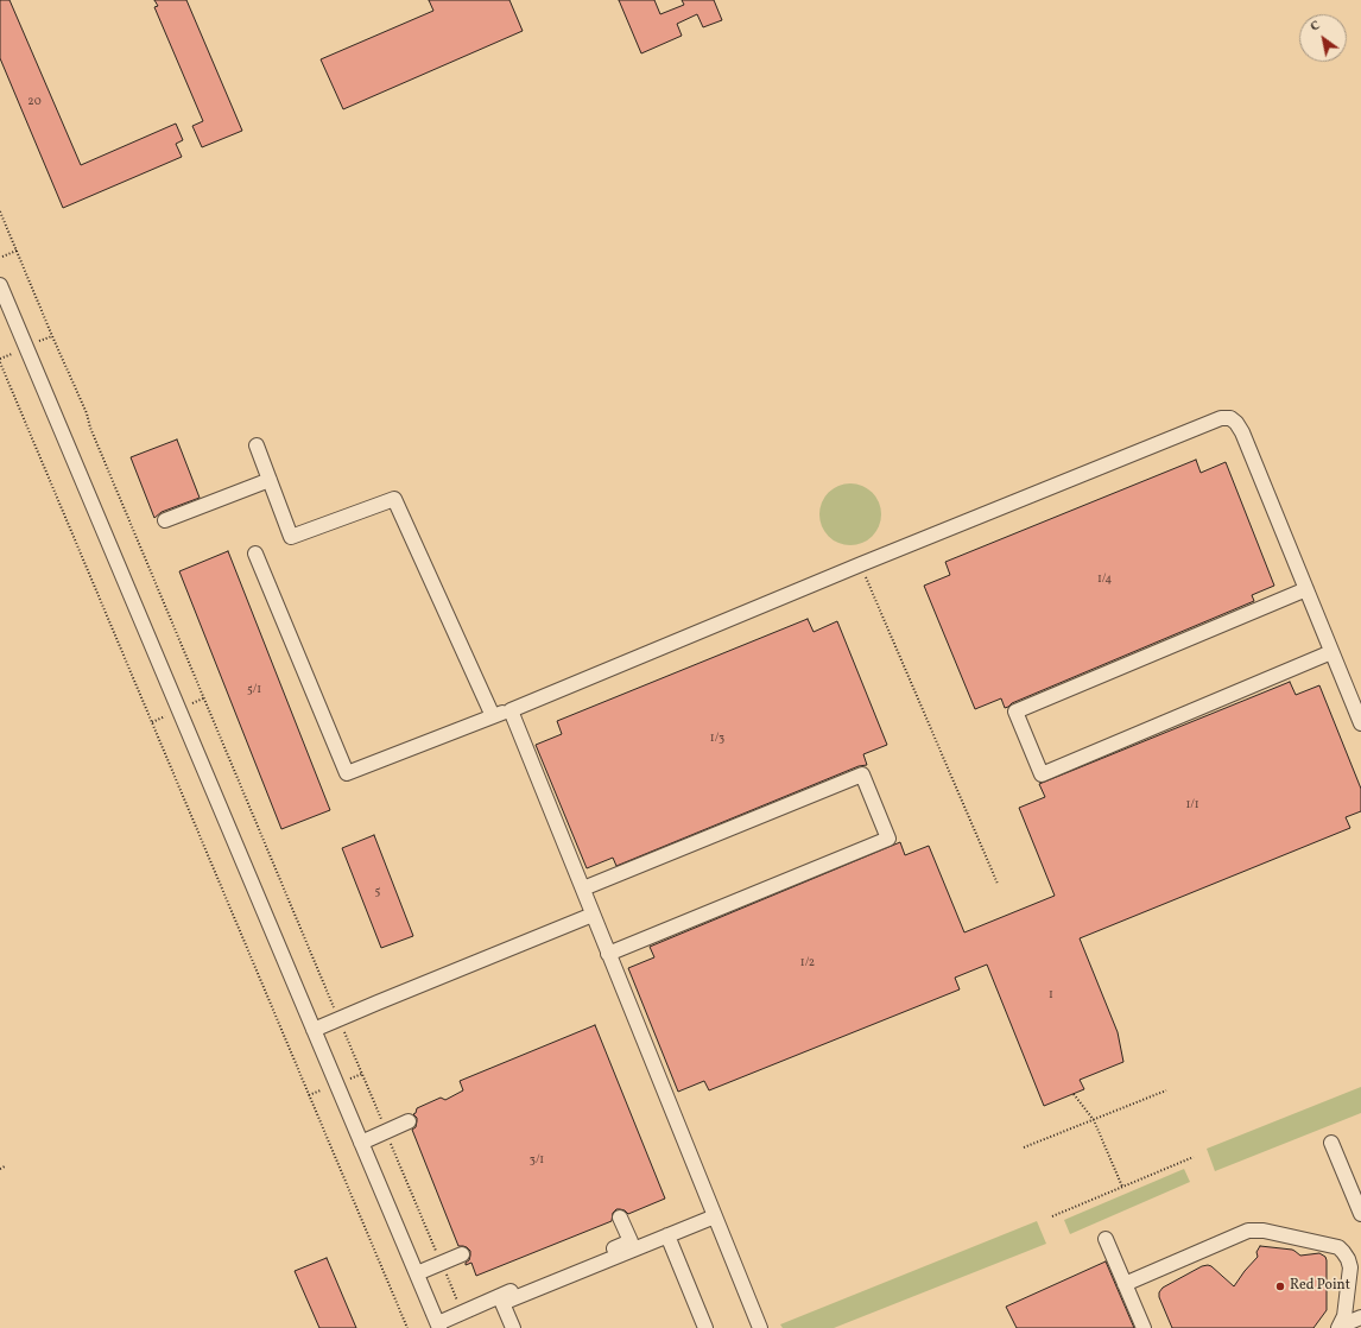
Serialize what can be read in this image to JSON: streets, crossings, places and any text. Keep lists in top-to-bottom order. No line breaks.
{"places":["Red Point"],"house_numbers":["20","1/4","5/1","1/3","1/1","5","1/2","1","3/1"],"north":"top left"}
